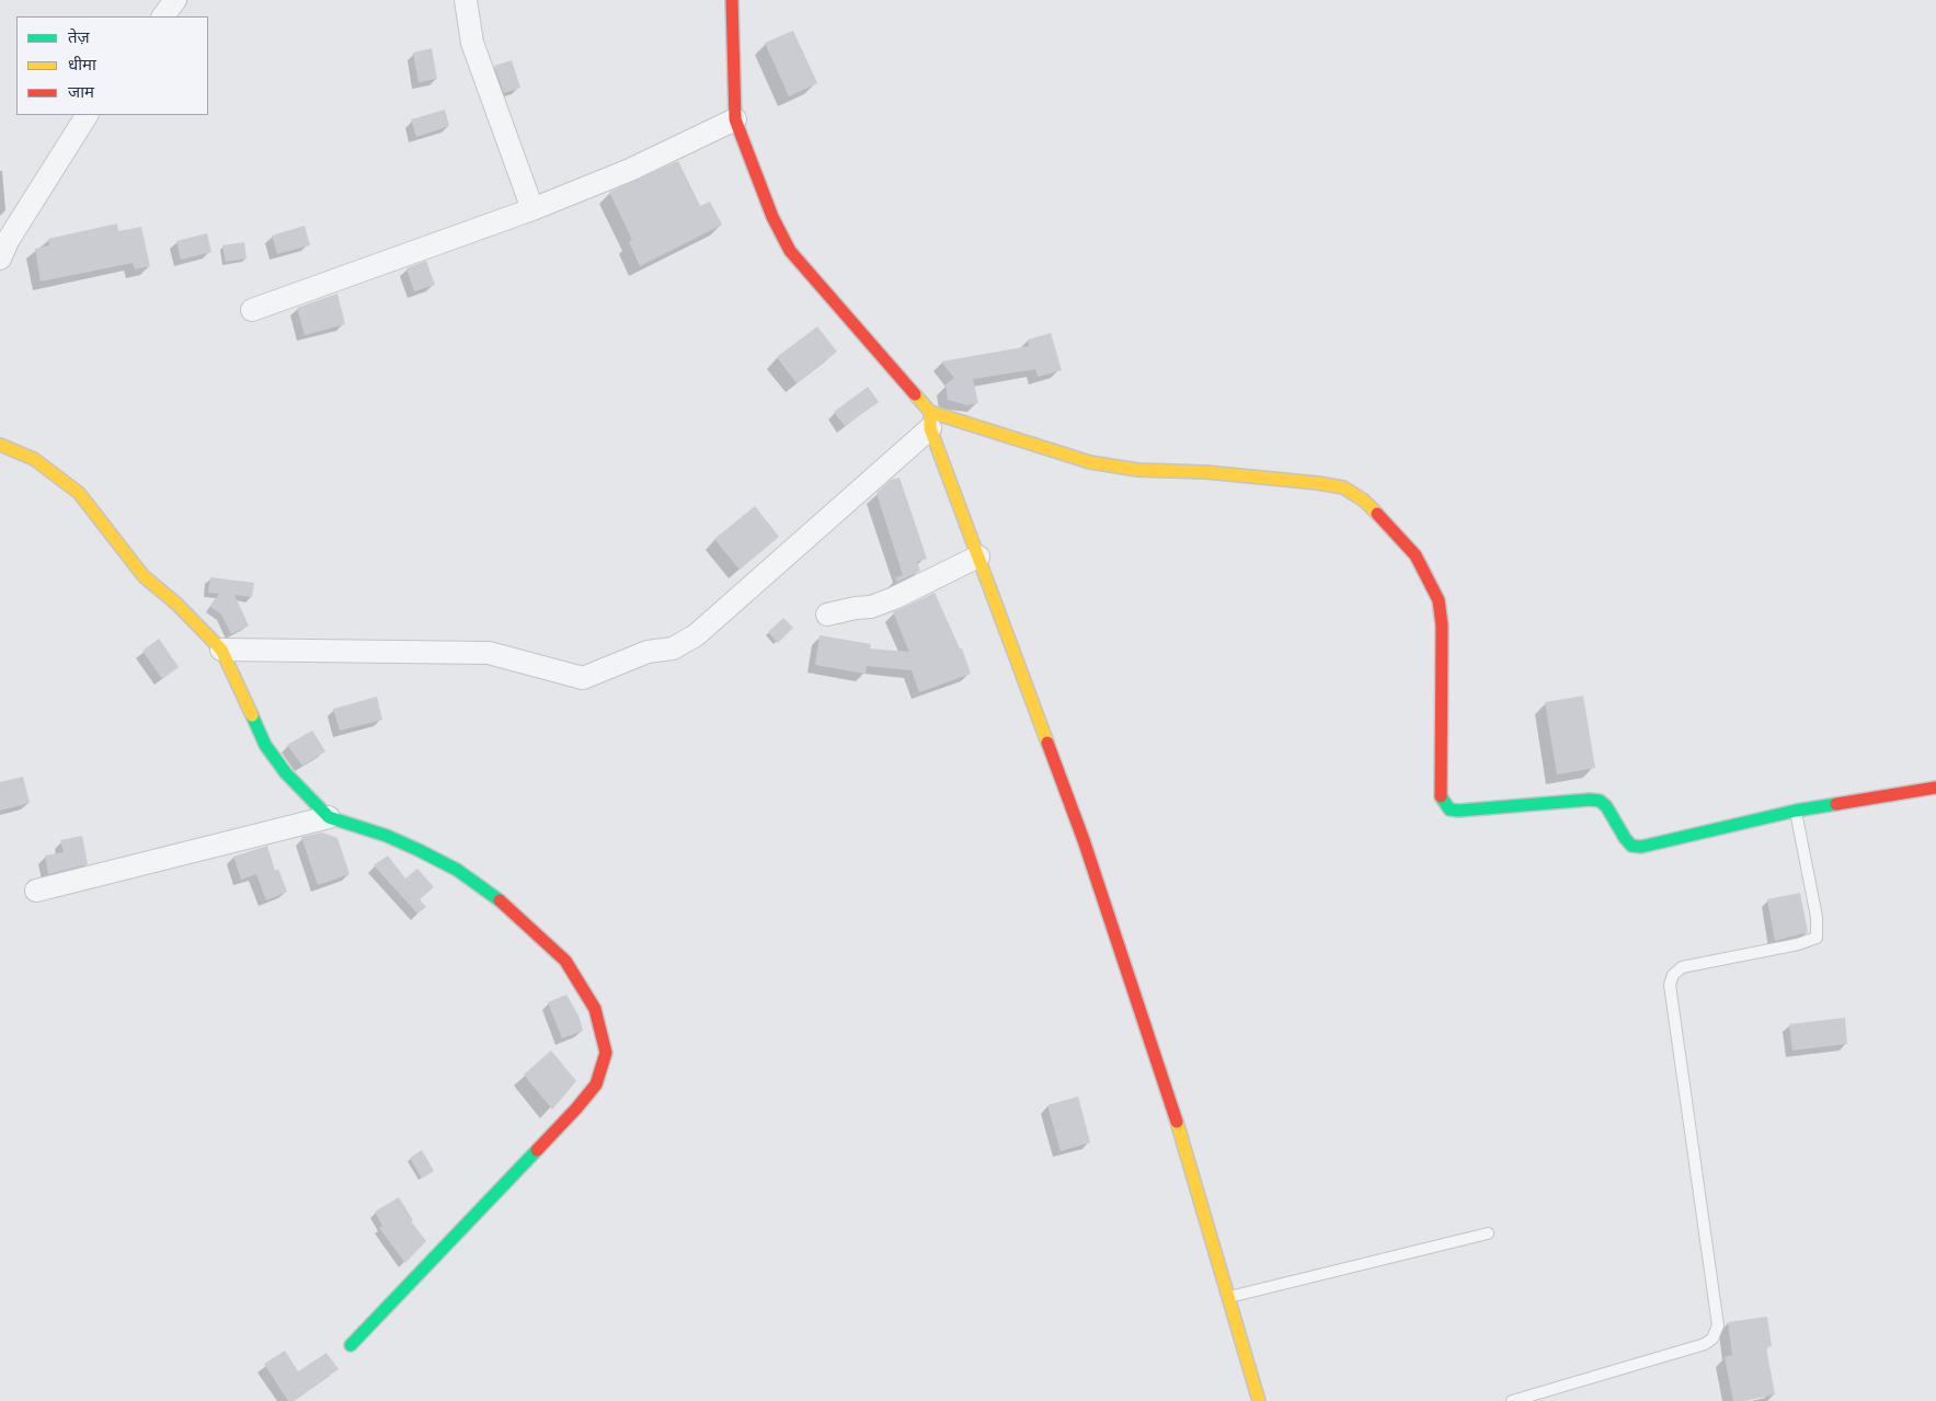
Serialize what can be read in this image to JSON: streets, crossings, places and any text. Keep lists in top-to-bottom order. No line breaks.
{"legend":["तेज़","धीमा","जाम"]}
